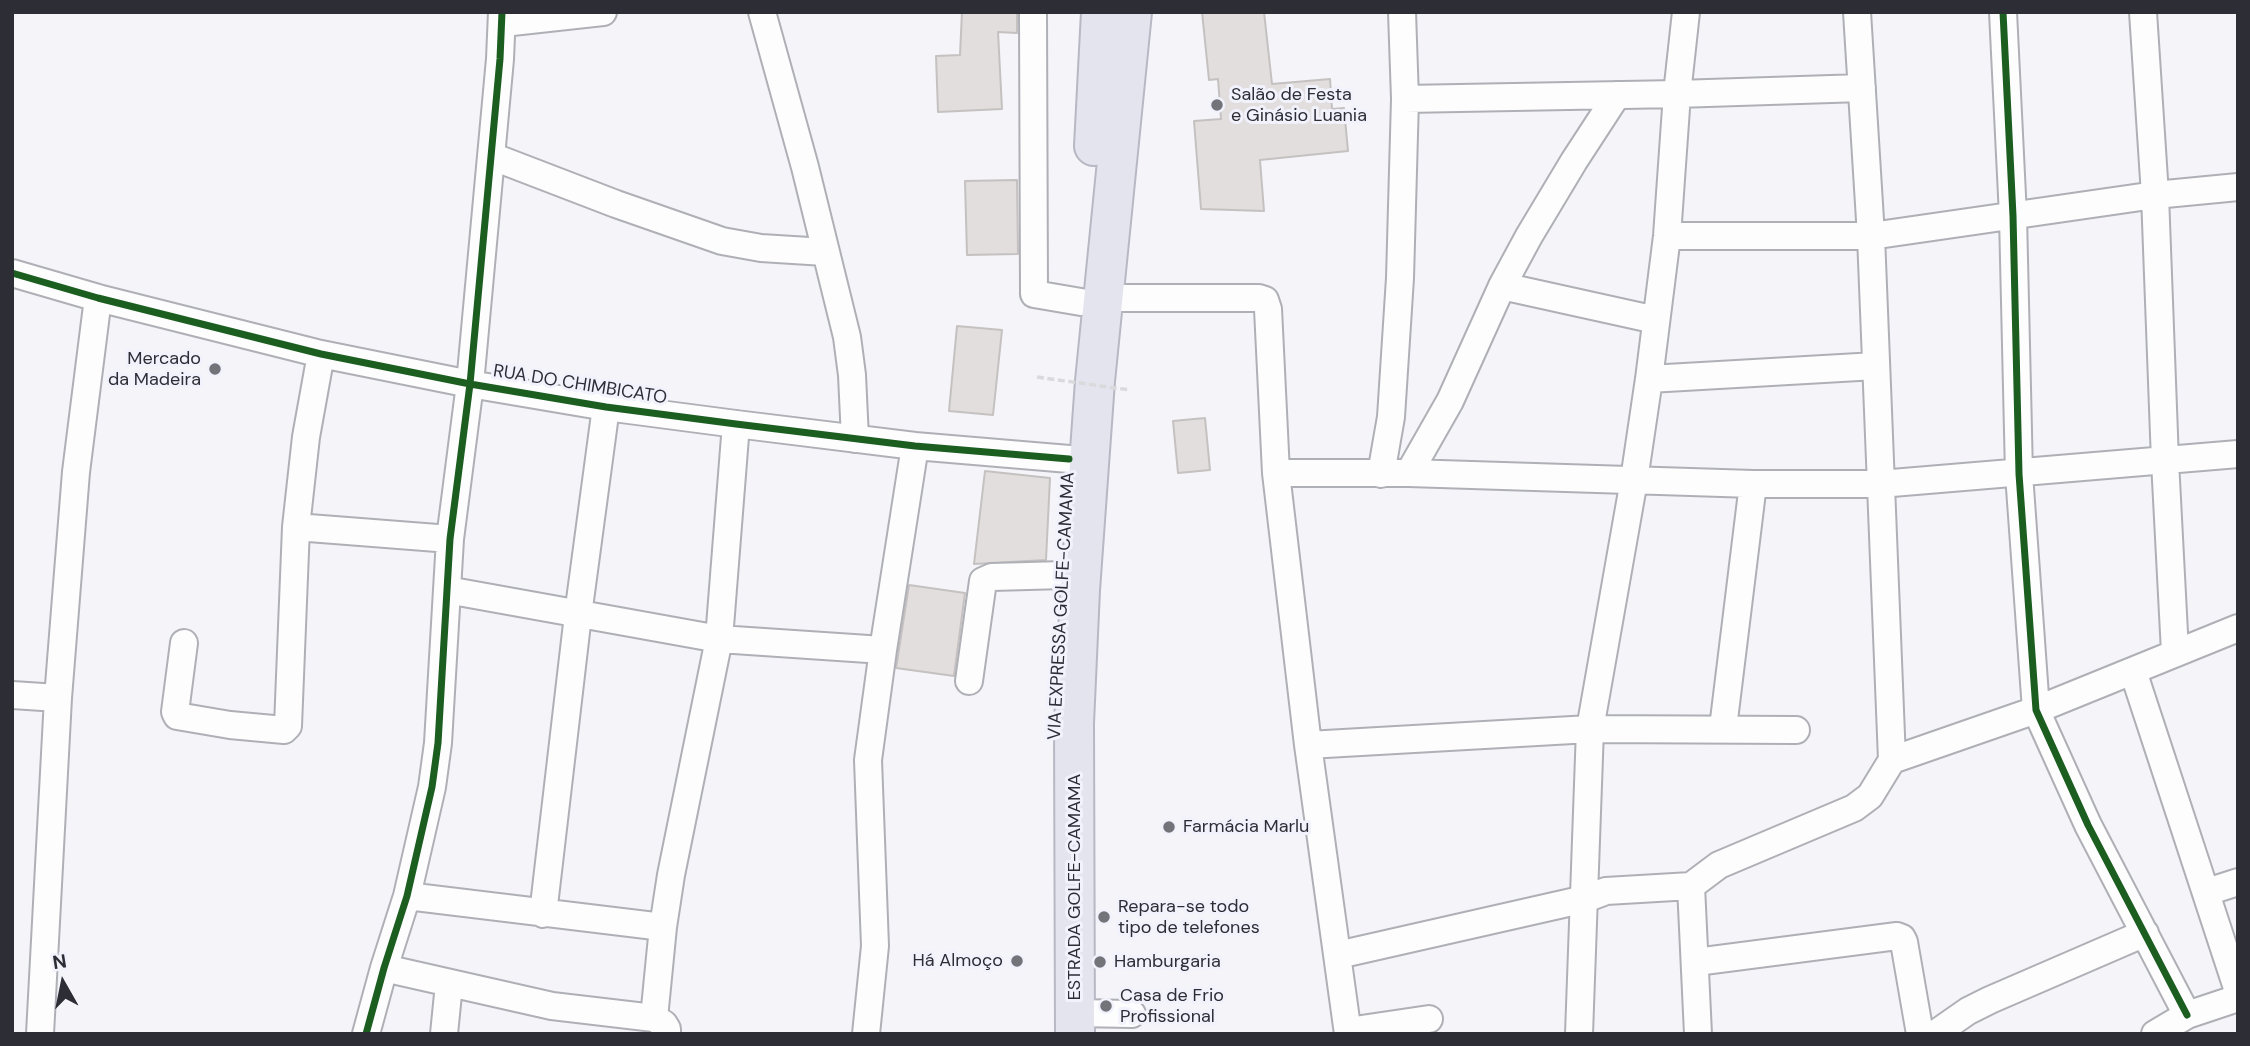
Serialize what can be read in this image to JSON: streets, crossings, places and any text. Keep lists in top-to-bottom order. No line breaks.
{"streets":{"highway":["VIA EXPRESSA GOLFE-CAMAMA","ESTRADA GOLFE-CAMAMA"],"street":["RUA DO CHIMBICATO"]},"crossings":[["RUA DO CHIMBICATO","VIA EXPRESSA GOLFE-CAMAMA"],["VIA EXPRESSA GOLFE-CAMAMA","ESTRADA GOLFE-CAMAMA"]],"places":["Salão de Festa e Ginásio Luania","Mercado da Madeira","Farmácia Marlu","Repara-se todo tipo de telefones","Há Almoço","Hamburgaria","Casa de Frio Profissional"],"north":"top"}
